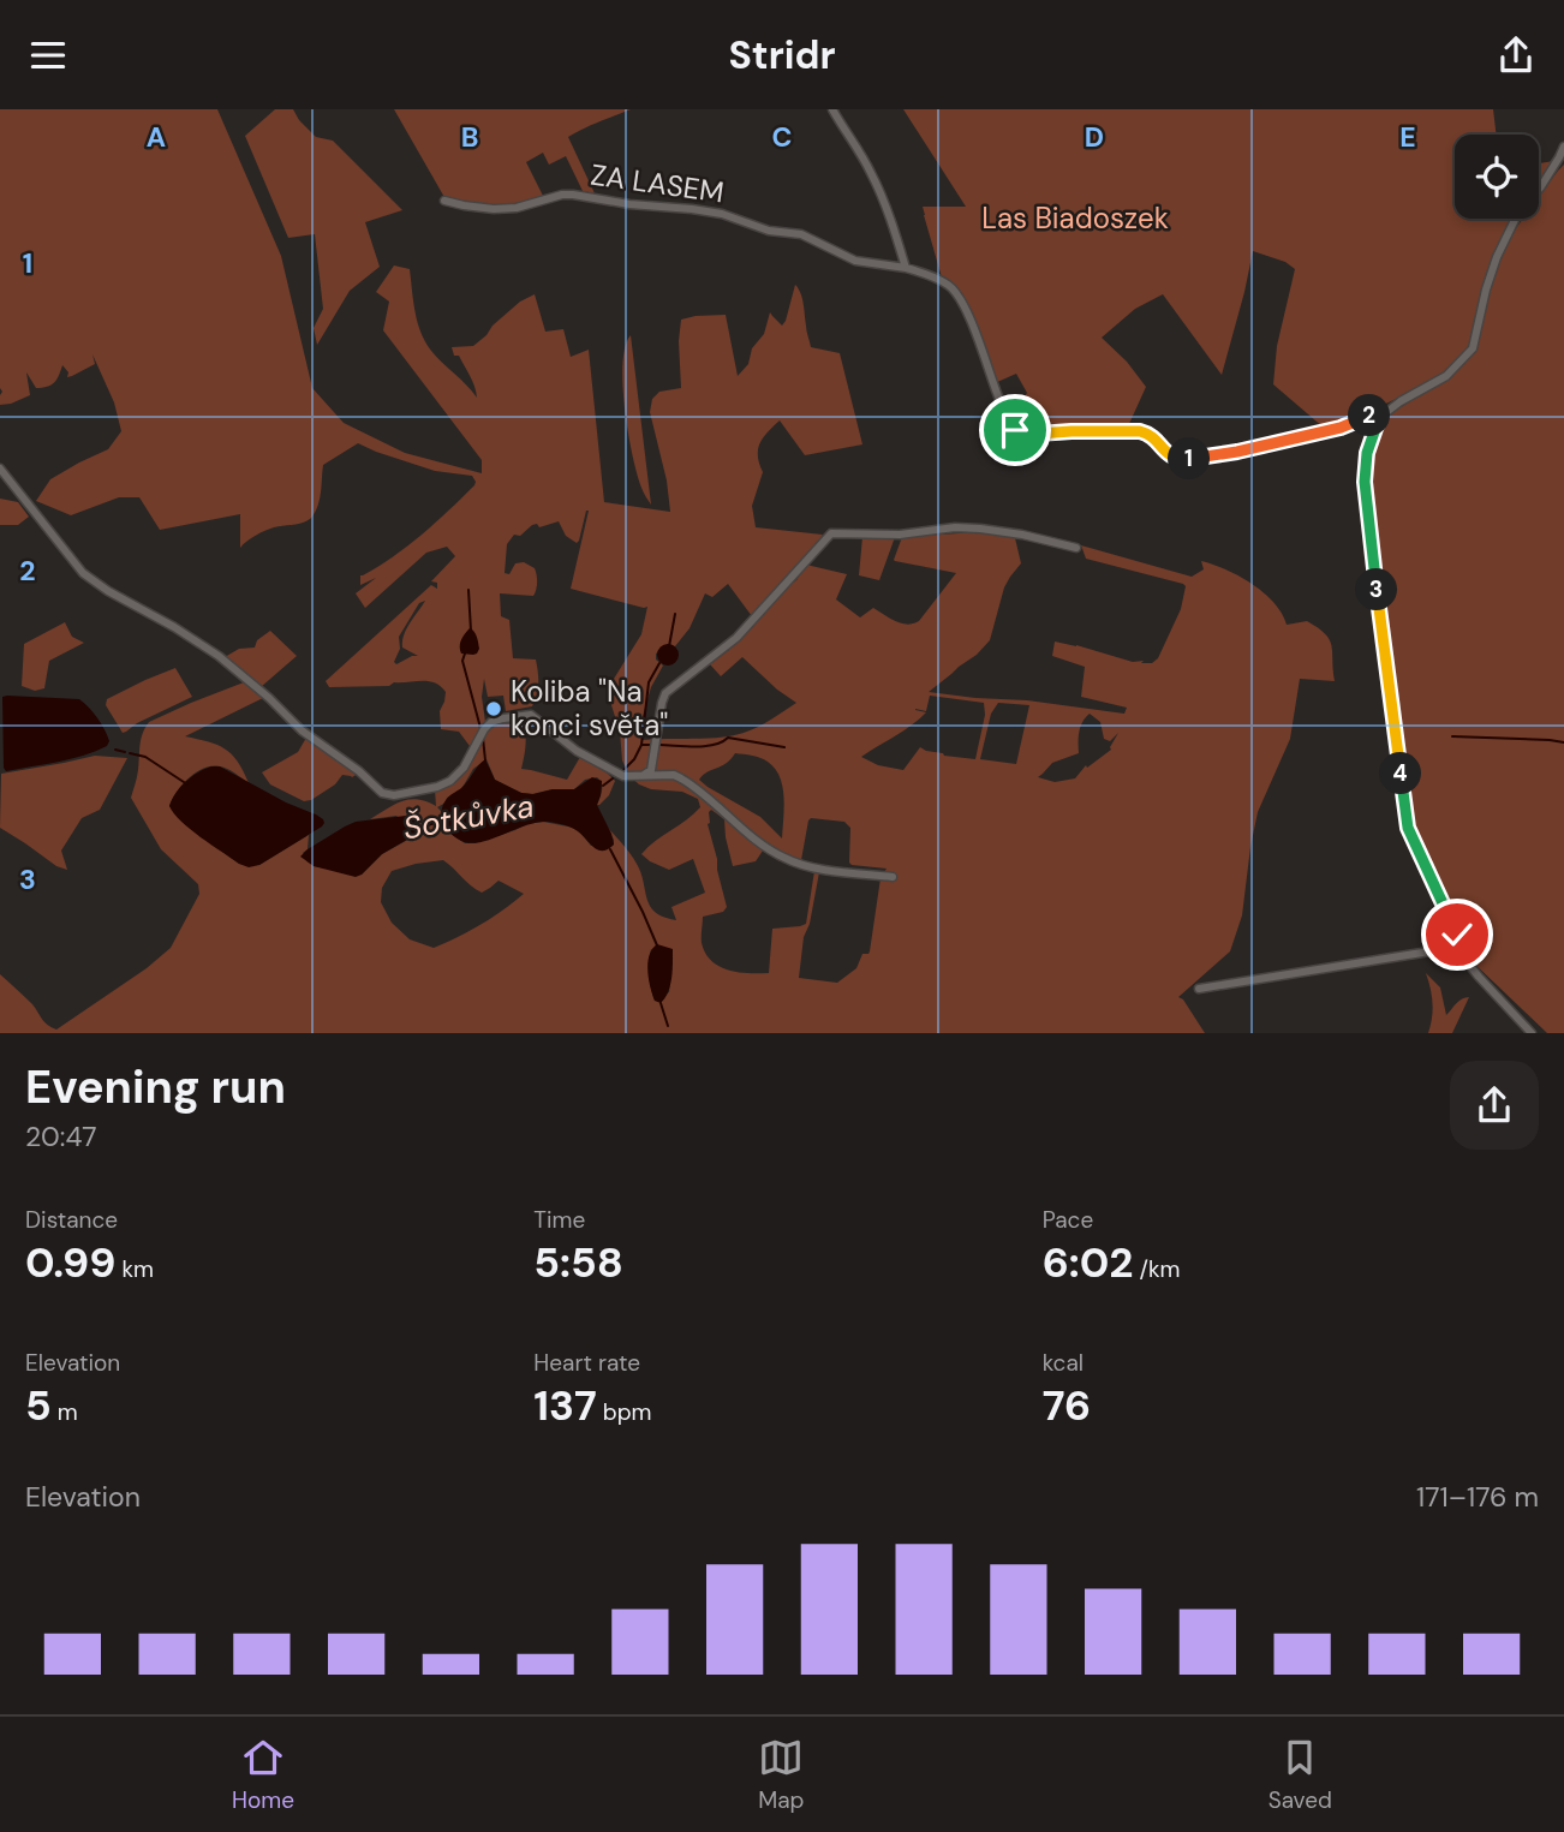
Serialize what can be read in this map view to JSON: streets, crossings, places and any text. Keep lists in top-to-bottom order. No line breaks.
{"streets":{"street":["ZA LASEM"]},"water":["Šotkůvka"],"parks":["Las Biadoszek"],"places":["Koliba \"Na konci světa\""],"page":{"header":"Stridr","pins":["2","1","3","4"],"heading":["Evening run","20:47"],"stats":[["Distance","0.99 km"],["Time","5:58"],["Pace","6:02 /km"],["Elevation","5 m"],["Heart rate","137 bpm"],["kcal","76"]],"chart":["Elevation","171–176 m"],"tabs":["Home","Map","Saved"]},"grid":{"columns":["A","B","C","D","E"],"rows":["1","2","3"]}}
